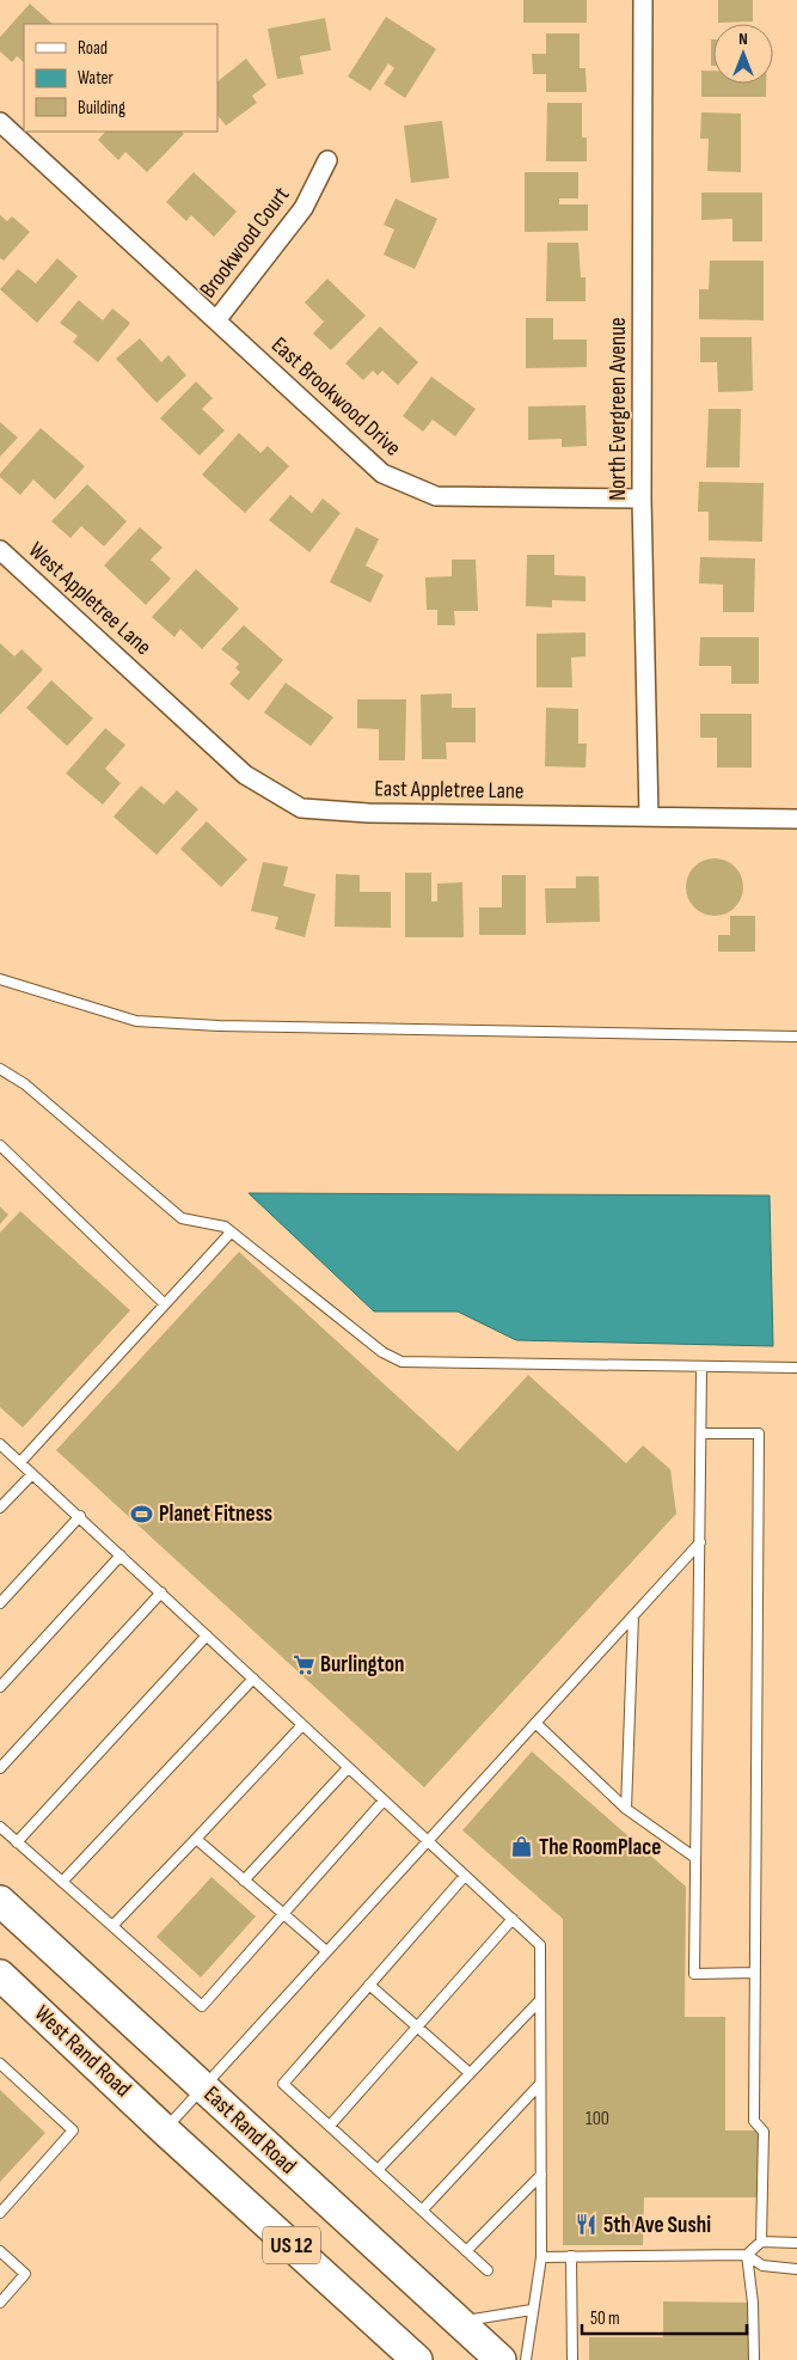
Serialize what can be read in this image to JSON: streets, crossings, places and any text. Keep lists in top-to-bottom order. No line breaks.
{"streets":{"main road":["West Rand Road","East Rand Road","US 12"],"street":["Brookwood Court","East Brookwood Drive","North Evergreen Avenue","West Appletree Lane","East Appletree Lane"]},"crossings":[["Brookwood Court","East Brookwood Drive"],["East Brookwood Drive","North Evergreen Avenue"],["North Evergreen Avenue","East Appletree Lane"],["West Appletree Lane","East Appletree Lane"],["West Rand Road","US 12"]],"places":{"sports":["Planet Fitness"],"supermarket":["Burlington"],"shop":["The RoomPlace"],"restaurant":["5th Ave Sushi"]},"house_numbers":["100"],"legend":["Road","Water","Building"],"scale_bar":"50 m","north":"top"}
